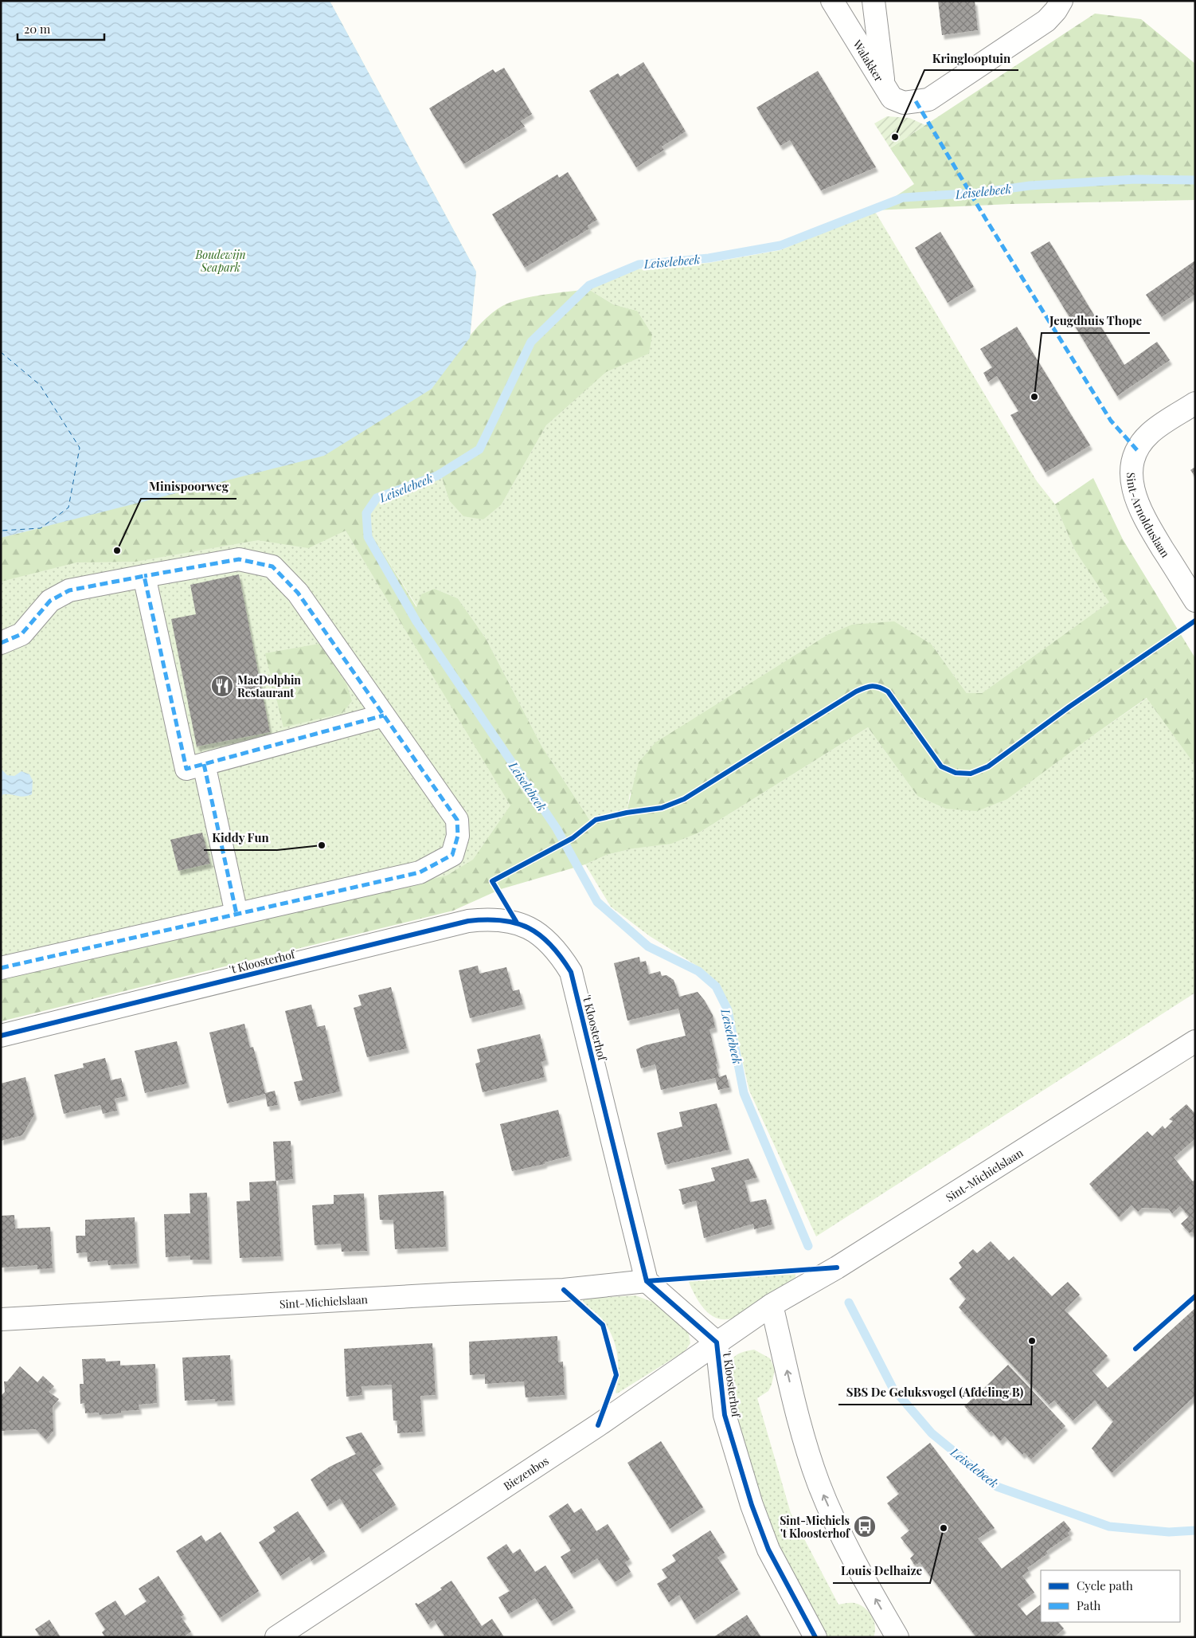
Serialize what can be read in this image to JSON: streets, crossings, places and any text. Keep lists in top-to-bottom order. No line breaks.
{"streets":{"street":["Walakker","Sint-Arnolduslaan","'t Kloosterhof","Sint-Michielslaan","Biezenbos"]},"crossings":[["'t Kloosterhof","Sint-Michielslaan"],["'t Kloosterhof","Biezenbos"],["Sint-Michielslaan","Biezenbos"]],"water":["Leiselebeek"],"parks":["Boudewijn Seapark"],"places":{"other":["Kringlooptuin","Jeugdhuis Thope","Minispoorweg","Kiddy Fun","SBS De Geluksvogel (Afdeling B)","Louis Delhaize"],"restaurant":["MacDolphin Restaurant"],"bus stop":["Sint-Michiels 't Kloosterhof"]},"legend":["Cycle path","Path"],"scale_bar":"20 m"}
